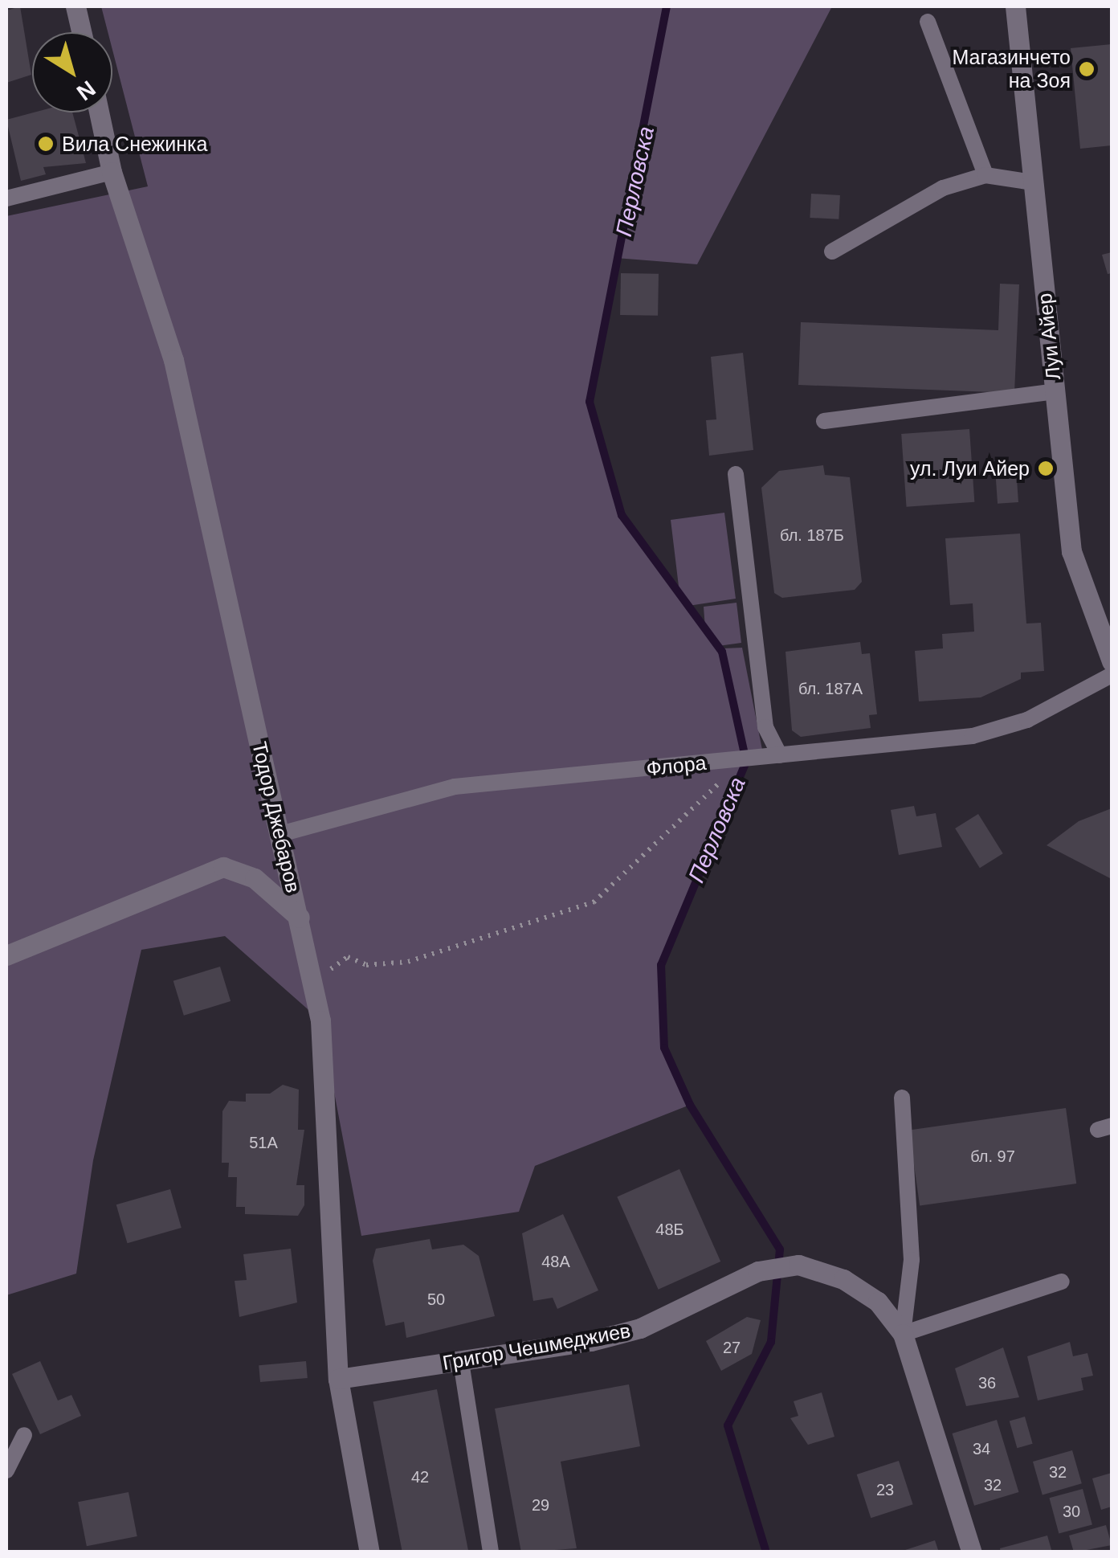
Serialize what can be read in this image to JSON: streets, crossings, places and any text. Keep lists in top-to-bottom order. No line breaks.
{"streets":{"street":["Луи Айер","Тодор Джебаров","Григор Чешмеджиев"],"lane":["Флора"]},"crossings":[["Флора","Тодор Джебаров"],["Тодор Джебаров","Григор Чешмеджиев"]],"water":["Перловска"],"places":["Магазинчето на Зоя","Вила Снежинка","ул. Луи Айер"],"house_numbers":["бл. 187Б","бл. 187А","51А","бл. 97","48Б","48А","50","27","36","34","32","42","32","23","29","30"],"north":"bottom right"}
